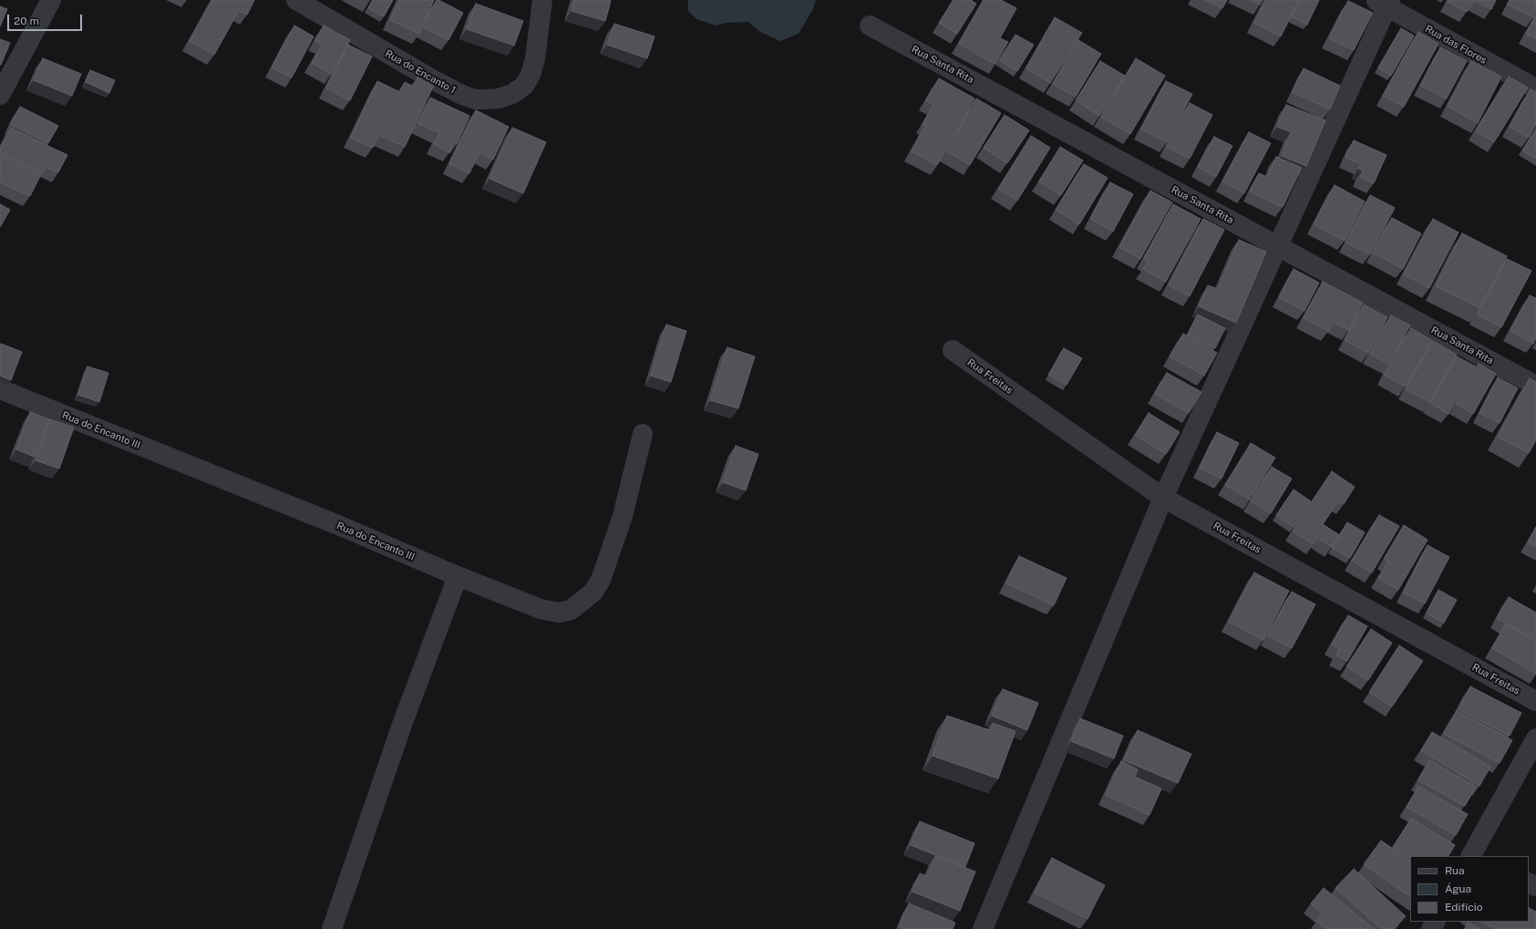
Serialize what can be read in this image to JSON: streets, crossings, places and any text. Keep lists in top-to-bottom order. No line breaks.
{"streets":{"street":["Rua das Flores","Rua Santa Rita","Rua do Encanto 1","Rua Freitas","Rua do Encanto III"]},"legend":["Rua","Água","Edifício"],"scale_bar":"20 m"}
